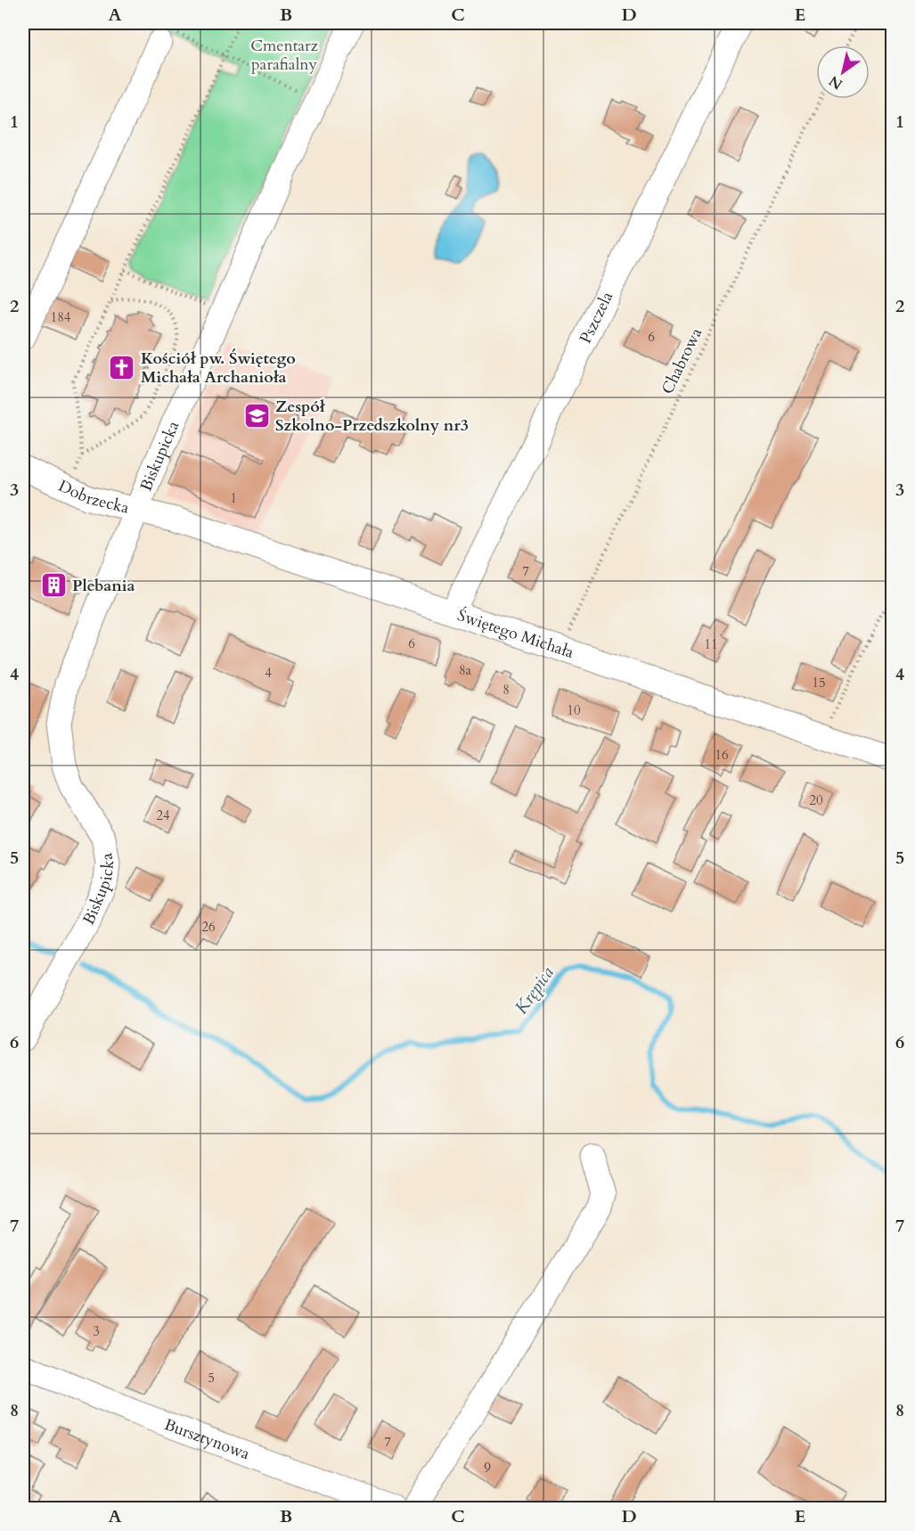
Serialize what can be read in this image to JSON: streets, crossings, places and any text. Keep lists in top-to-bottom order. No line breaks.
{"streets":{"street":["Pszczela","Biskupicka","Dobrzecka","Świętego Michała","Bursztynowa"],"path":["Chabrowa"]},"crossings":[["Pszczela","Świętego Michała"],["Chabrowa","Świętego Michała"],["Biskupicka","Dobrzecka"],["Biskupicka","Świętego Michała"],["Dobrzecka","Świętego Michała"]],"water":["Krępica"],"parks":["Cmentarz parafialny"],"places":{"church":["Kościół pw. Świętego Michała Archanioła"],"school or university":["Zespół Szkolno-Przedszkolny nr3"],"building":["Plebania"]},"house_numbers":["184","6","1","7","6","11","8a","4","15","8","10","16","20","24","26","3","5","7","9"],"north":"bottom left","grid":{"columns":["A","B","C","D","E"],"rows":["1","2","3","4","5","6","7","8"]}}
